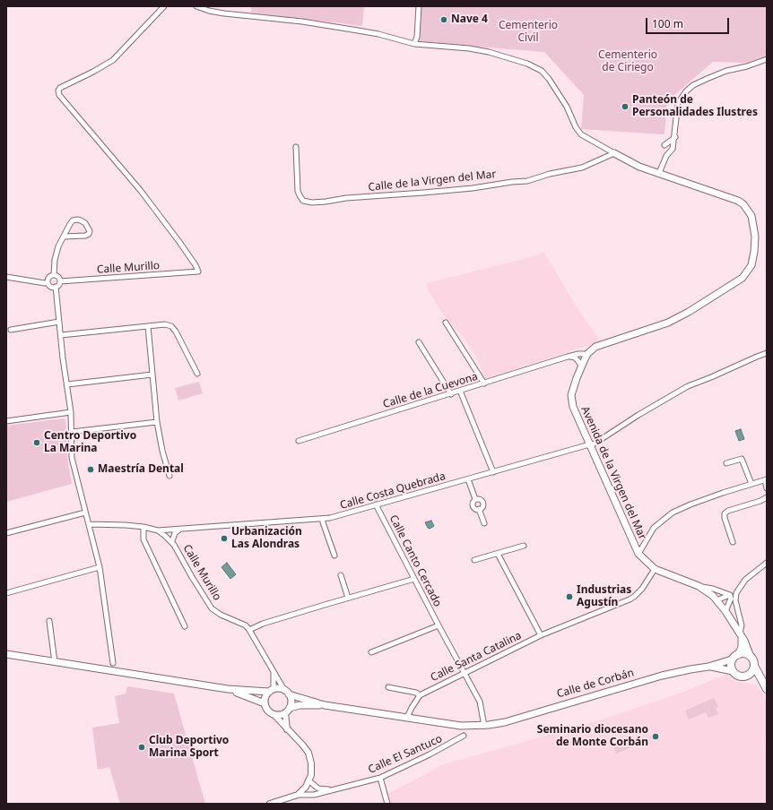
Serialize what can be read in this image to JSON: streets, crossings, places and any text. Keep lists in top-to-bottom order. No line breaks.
{"streets":{"main road":["Avenida de la Virgen del Mar","Calle de Corbán"],"street":["Calle de la Virgen del Mar","Calle Murillo","Calle de la Cuevona","Calle Costa Quebrada","Calle Canto Cercado","Calle Santa Catalina","Calle El Santuco"]},"crossings":[["Calle Murillo","Calle Costa Quebrada"],["Calle de la Cuevona","Avenida de la Virgen del Mar"],["Avenida de la Virgen del Mar","Calle Costa Quebrada"],["Avenida de la Virgen del Mar","Calle Santa Catalina"],["Avenida de la Virgen del Mar","Calle de Corbán"],["Calle Costa Quebrada","Calle Canto Cercado"],["Calle Canto Cercado","Calle Santa Catalina"],["Calle Canto Cercado","Calle de Corbán"]],"parks":["Cementerio Civil","Cementerio de Ciriego"],"places":["Nave 4","Panteón de Personalidades Ilustres","Centro Deportivo La Marina","Maestría Dental","Urbanización Las Alondras","Industrias Agustín","Seminario diocesano de Monte Corbán","Club Deportivo Marina Sport"],"scale_bar":"100 m"}
